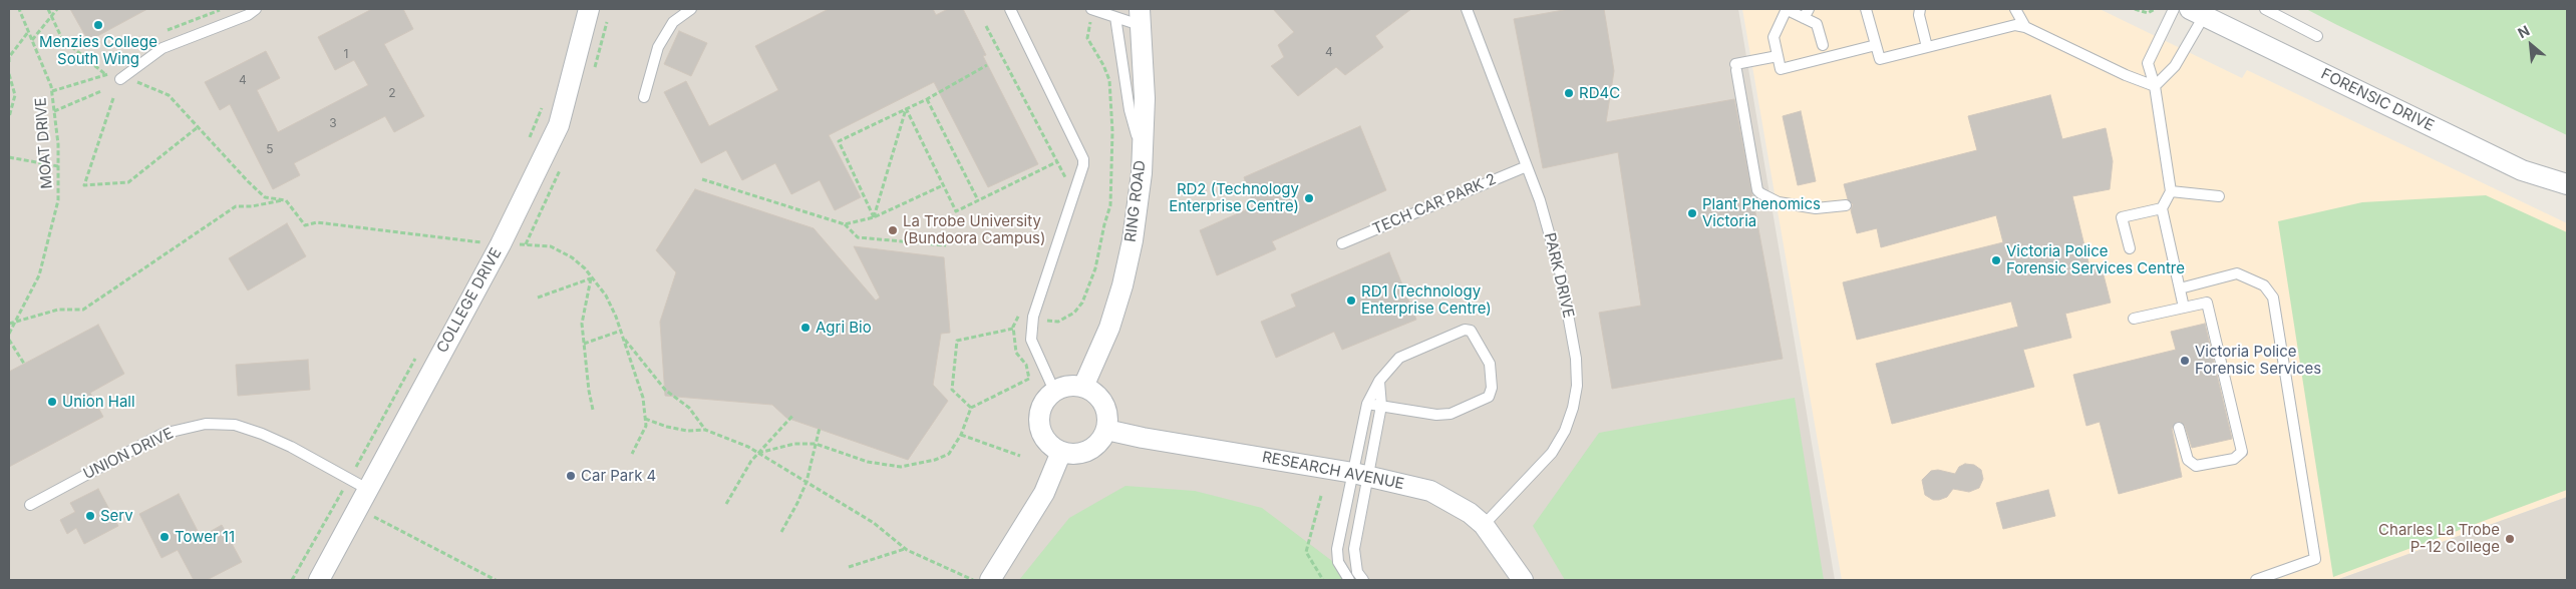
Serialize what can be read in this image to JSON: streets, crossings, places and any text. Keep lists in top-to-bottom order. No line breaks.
{"streets":{"street":["FORENSIC DRIVE","RING ROAD","COLLEGE DRIVE","RESEARCH AVENUE"],"lane":["TECH CAR PARK 2","PARK DRIVE","UNION DRIVE"],"path":["MOAT DRIVE"]},"crossings":[["RING ROAD","RESEARCH AVENUE"],["TECH CAR PARK 2","PARK DRIVE"],["PARK DRIVE","RESEARCH AVENUE"],["COLLEGE DRIVE","UNION DRIVE"]],"places":["Menzies College South Wing","RD4C","RD2 (Technology Enterprise Centre)","Plant Phenomics Victoria","La Trobe University (Bundoora Campus)","Victoria Police Forensic Services Centre","RD1 (Technology Enterprise Centre)","Agri Bio","Victoria Police Forensic Services","Union Hall","Car Park 4","Serv","Tower 11","Charles La Trobe P-12 College"],"house_numbers":["4","1","4","2","3","5"],"north":"top left"}
